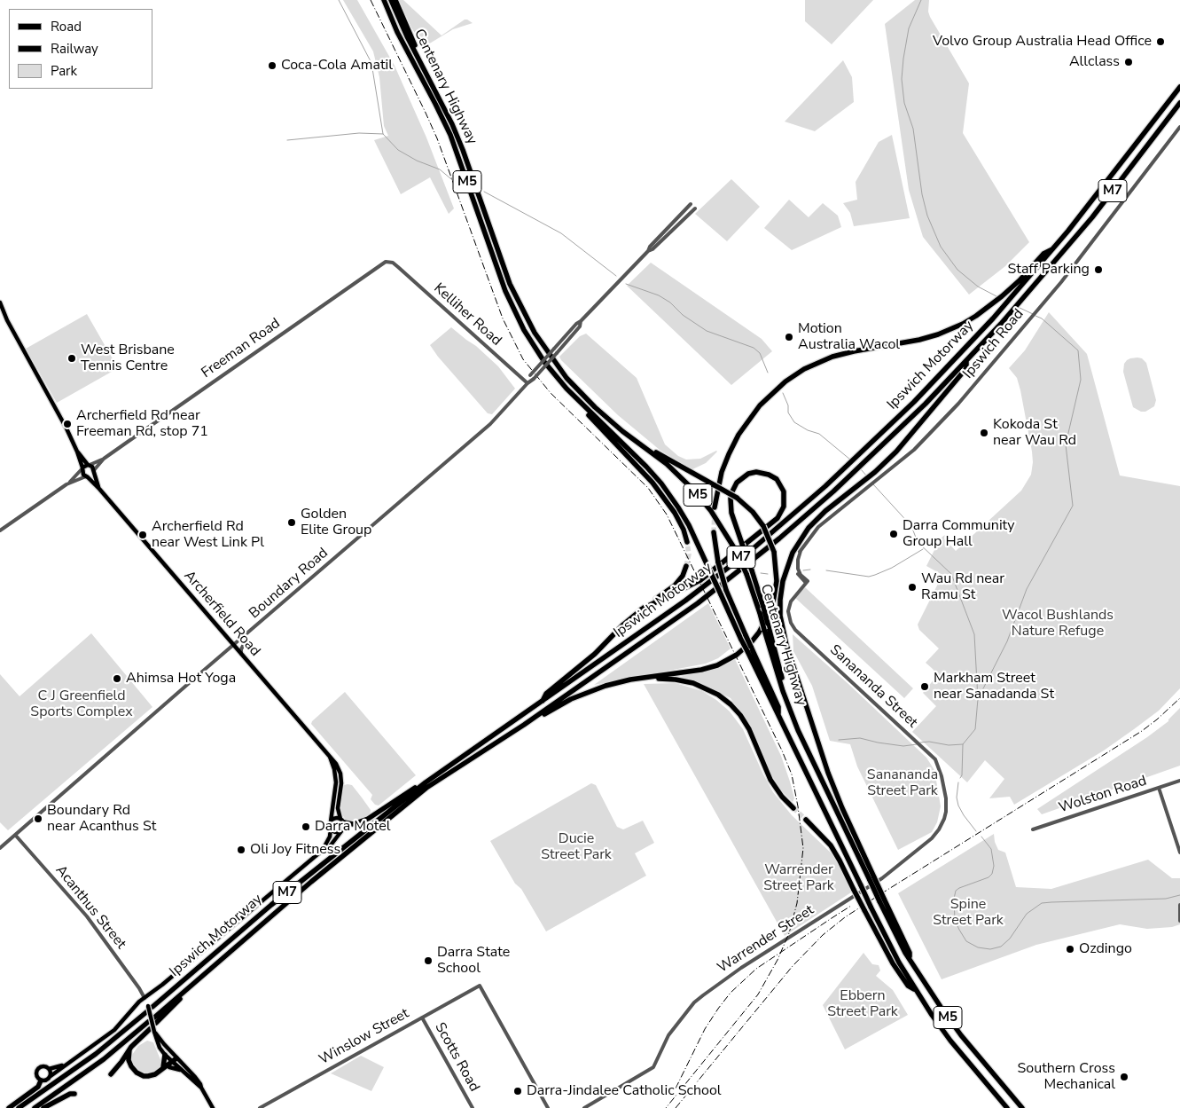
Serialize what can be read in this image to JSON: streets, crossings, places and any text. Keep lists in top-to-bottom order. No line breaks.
{"streets":{"highway":["Centenary Highway","M5","M7","Ipswich Motorway"],"main road":["Archerfield Road"],"street":["Kelliher Road","Ipswich Road","Freeman Road","Boundary Road","Sanananda Street","Wolston Road","Acanthus Street","Warrender Street","Winslow Street","Scotts Road"]},"crossings":[["Kelliher Road","Freeman Road"],["Kelliher Road","Boundary Road"],["Freeman Road","Archerfield Road"],["Boundary Road","Archerfield Road"],["Boundary Road","Acanthus Street"],["Sanananda Street","Warrender Street"],["Winslow Street","Scotts Road"]],"parks":["Wacol Bushlands Nature Refuge","C J Greenfield Sports Complex","Sanananda Street Park","Ducie Street Park","Warrender Street Park","Spine Street Park","Ebbern Street Park"],"places":["Volvo Group Australia Head Office","Allclass","Coca-Cola Amatil","Staff Parking","Motion Australia Wacol","West Brisbane Tennis Centre","Archerfield Rd near Freeman Rd, stop 71","Kokoda St near Wau Rd","Golden Elite Group","Darra Community Group Hall","Archerfield Rd near West Link Pl","Wau Rd near Ramu St","Ahimsa Hot Yoga","Markham Street near Sanadanda St","Boundary Rd near Acanthus St","Darra Motel","Oli Joy Fitness","Ozdingo","Darra State School","Southern Cross Mechanical","Darra-Jindalee Catholic School"],"legend":["Road","Railway","Park"]}
